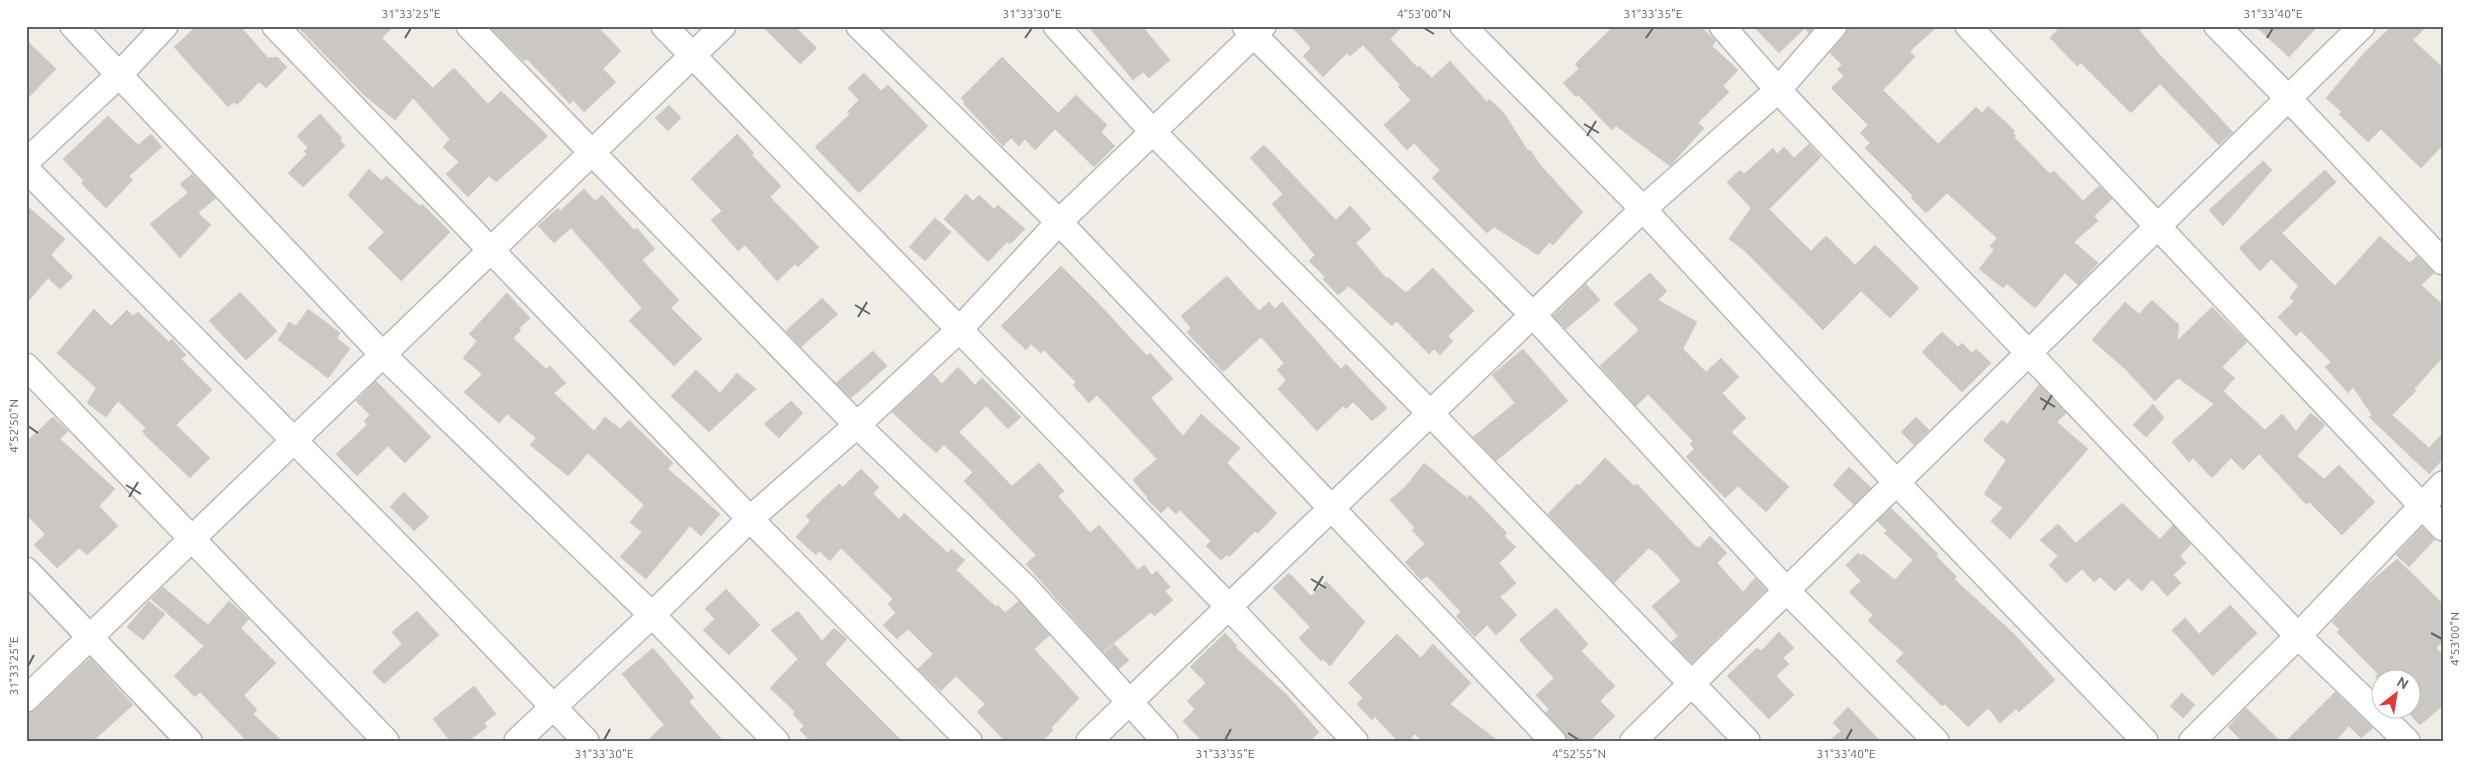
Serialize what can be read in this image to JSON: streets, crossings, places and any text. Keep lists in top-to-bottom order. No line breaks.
{"north":"top right","coordinates":["31°33'25\"E","31°33'30\"E","4°53'00\"N","31°33'35\"E","31°33'40\"E","4°52'50\"N","4°52'55\"N"]}
